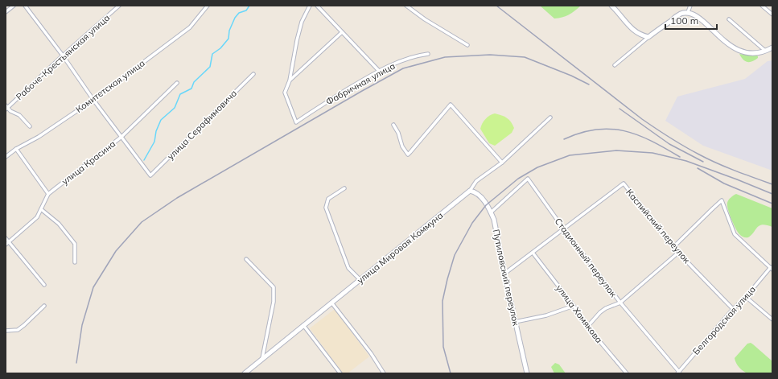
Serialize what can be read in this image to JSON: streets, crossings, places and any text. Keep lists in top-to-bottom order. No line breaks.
{"streets":{"main road":["улица Мировая Коммуна","Путиловский переулок"],"street":["Рабоче-Крестьянская улица","Фабричная улица","Комитетская улица","улица Серафимовича","улица Красина","Каспийский переулок","Стадионный переулок","улица Хомякова","Белгородская улица"]},"crossings":[["улица Серафимовича","улица Красина"],["Каспийский переулок","Стадионный переулок"],["Каспийский переулок","Белгородская улица"],["улица Мировая Коммуна","Путиловский переулок"],["Стадионный переулок","Путиловский переулок"],["Стадионный переулок","Белгородская улица"]],"scale_bar":"100 m"}
